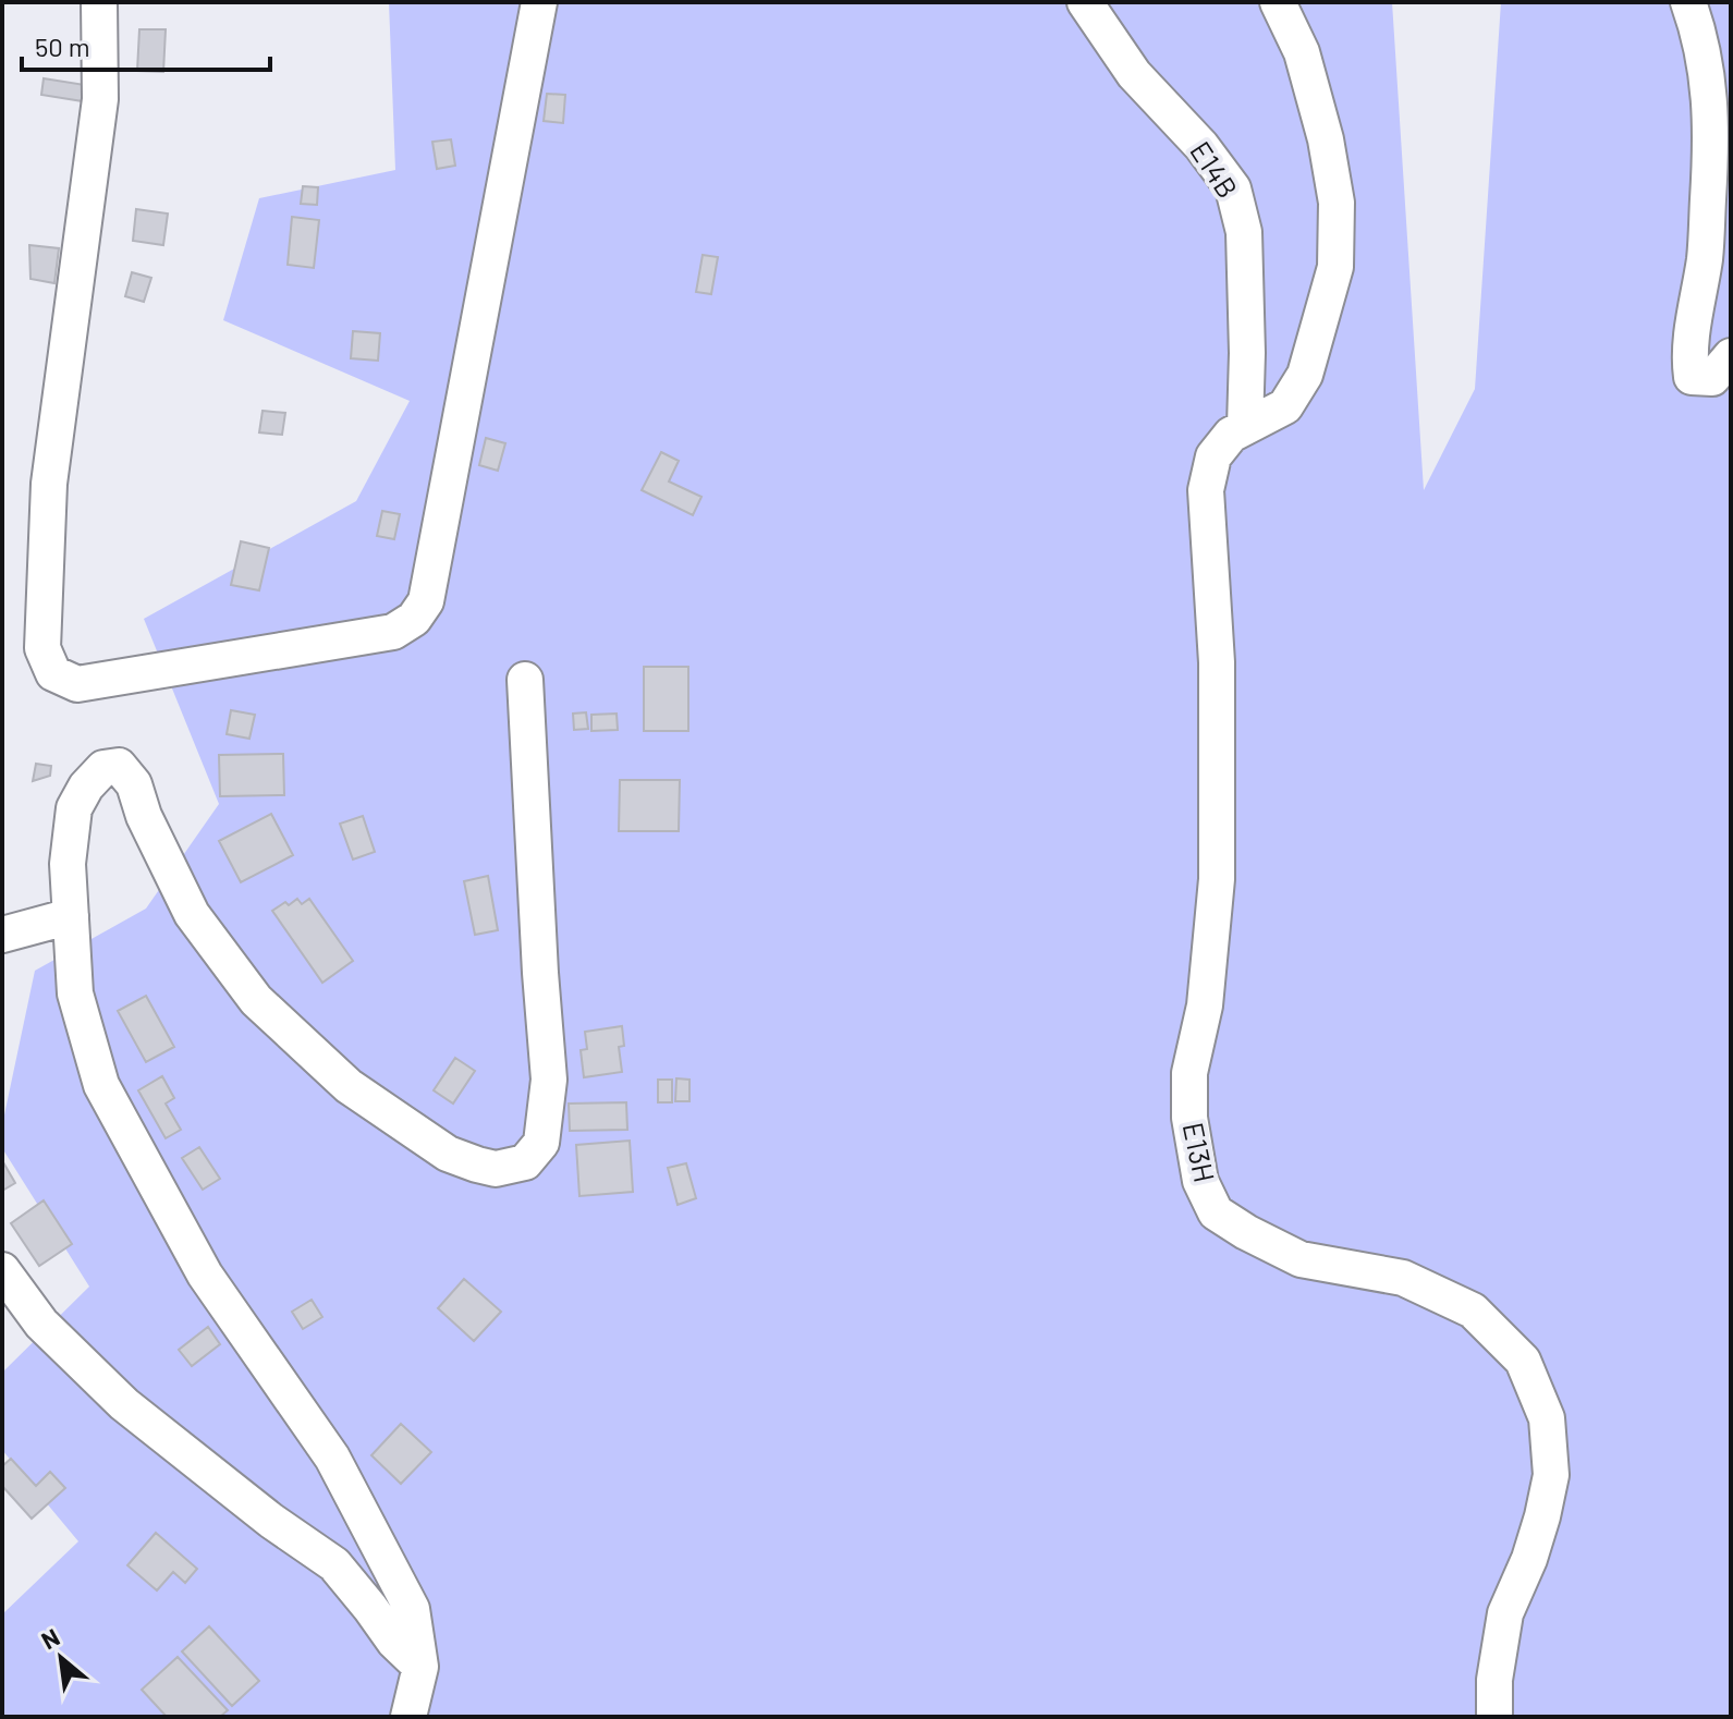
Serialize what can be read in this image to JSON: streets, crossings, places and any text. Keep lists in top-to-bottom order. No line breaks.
{"streets":{"street":["E14B","E13H"]},"crossings":[["E14B","E13H"]],"scale_bar":"50 m","north":"top left"}
